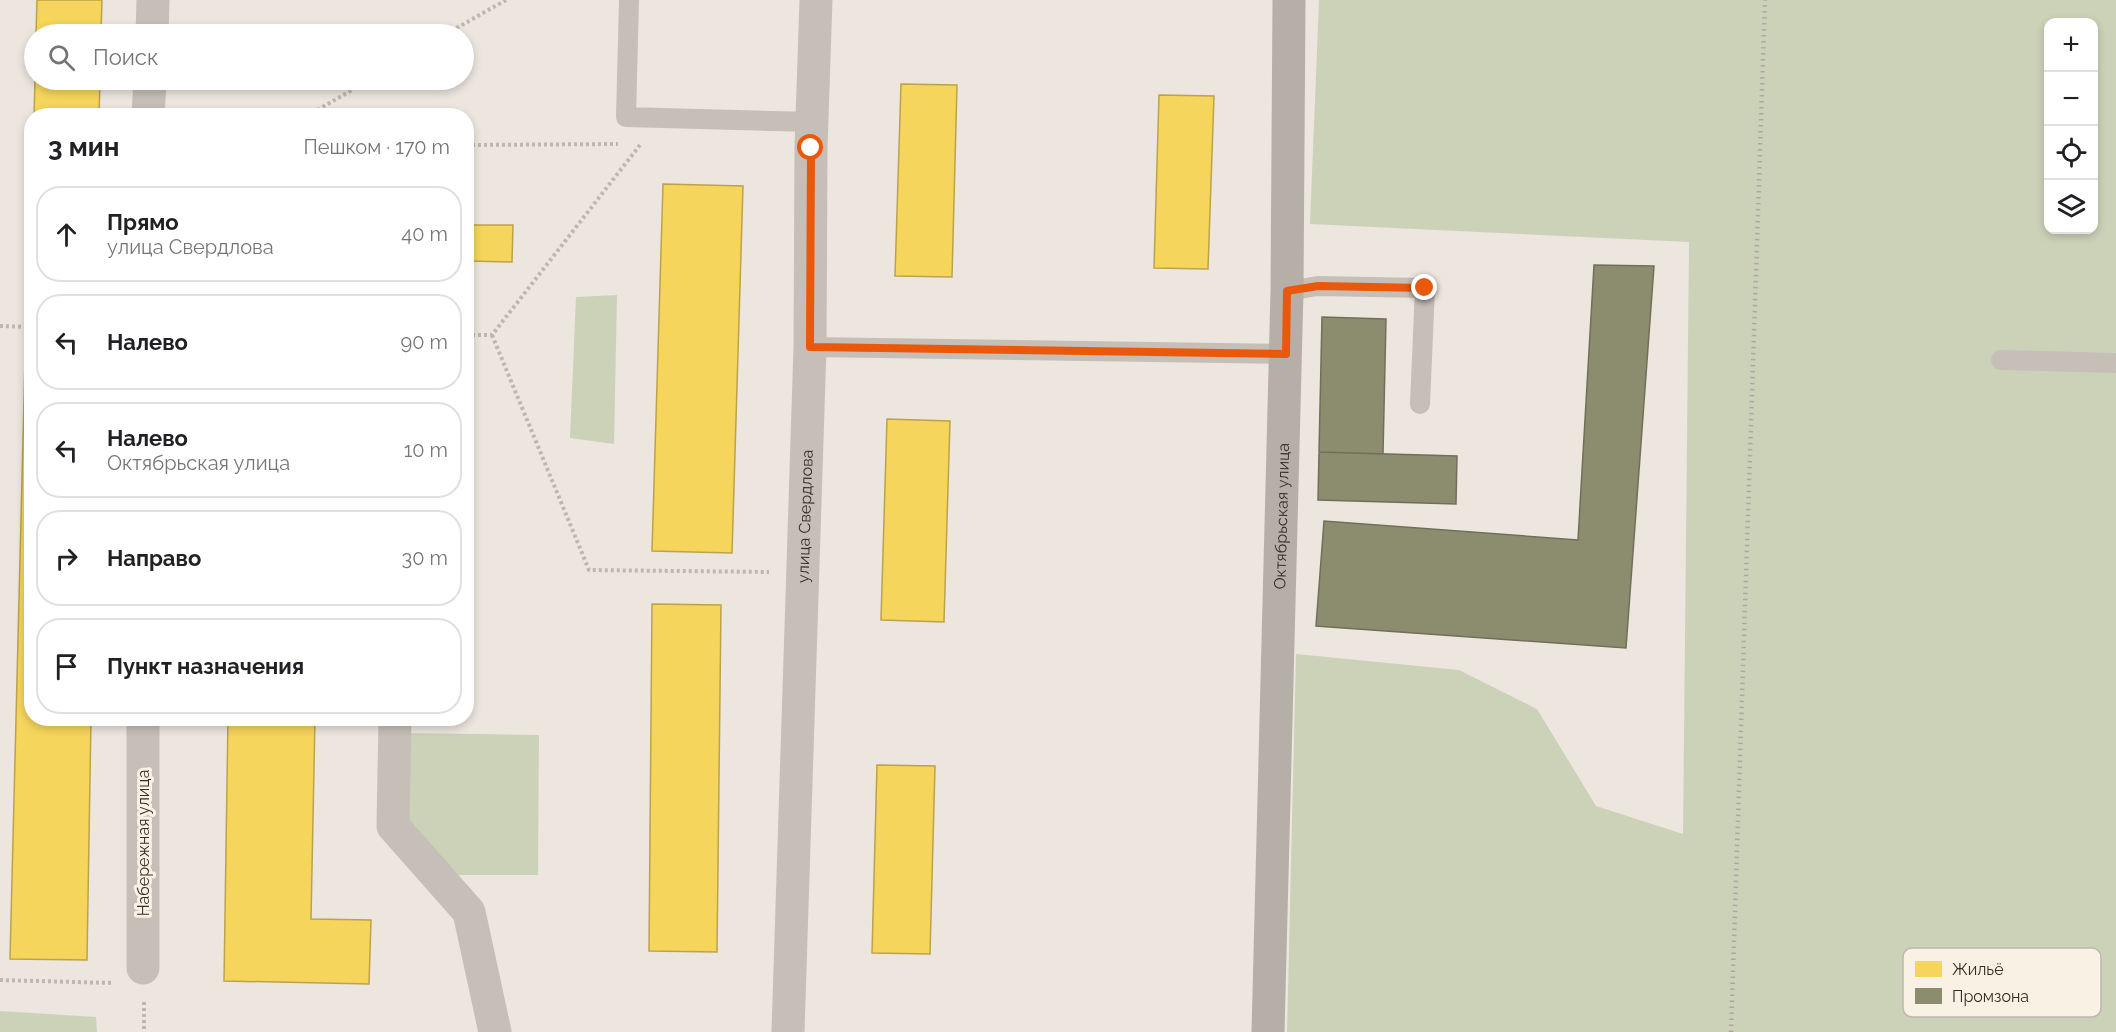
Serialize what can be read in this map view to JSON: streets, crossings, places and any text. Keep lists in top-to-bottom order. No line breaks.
{"streets":{"street":["улица Свердлова","Октябрьская улица","Набережная улица"]},"legend":["Жильё","Промзона"],"page":{"map_buttons":["+","−"],"search":"Поиск","heading":["3 мин","Пешком · 170 m"],"list":[["Прямо","улица Свердлова","40 m"],["Налево","90 m"],["Налево","Октябрьская улица","10 m"],["Направо","30 m"],"Пункт назначения"]}}
